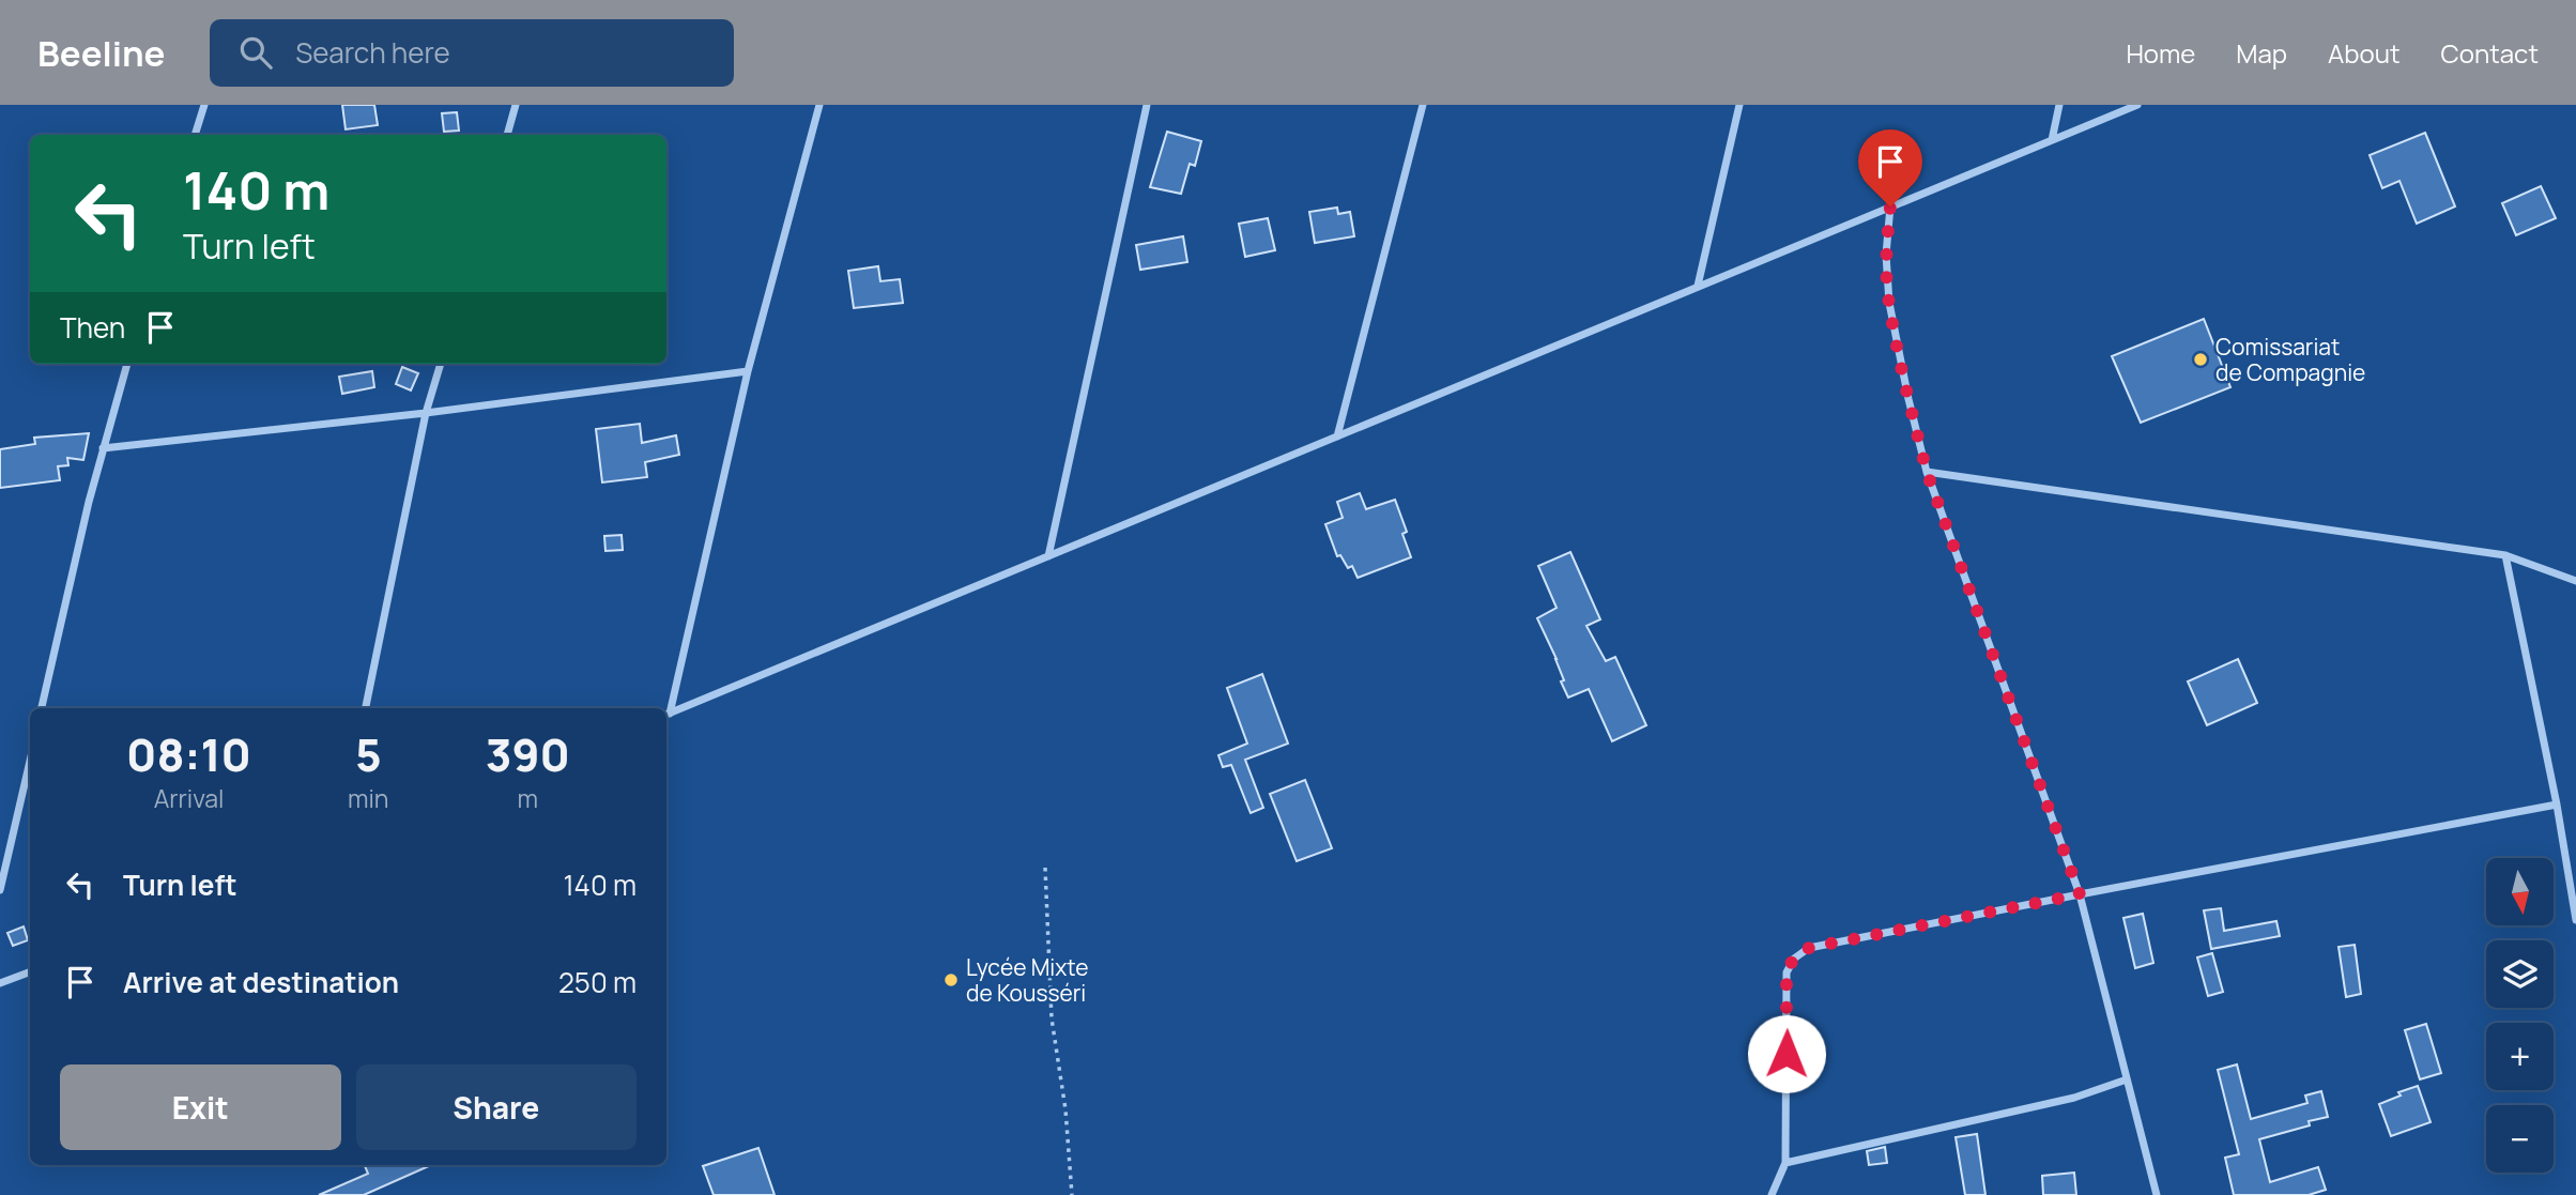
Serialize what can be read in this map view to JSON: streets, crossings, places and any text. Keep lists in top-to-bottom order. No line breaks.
{"places":["Comissariat de Compagnie","Lycée Mixte de Kousséri"],"north":"bottom","page":{"header":"Beeline","search":"Search here","nav":["Home","Map","About","Contact"],"turn":["140 m","Turn left"],"then":"Then","eta":["08:10","Arrival","5","min","390","m"],"list":[{"name":"Turn left","value":"140 m"},{"name":"Arrive at destination","value":"250 m"}],"map_buttons":["+","−"],"buttons":["Exit","Share"]}}
